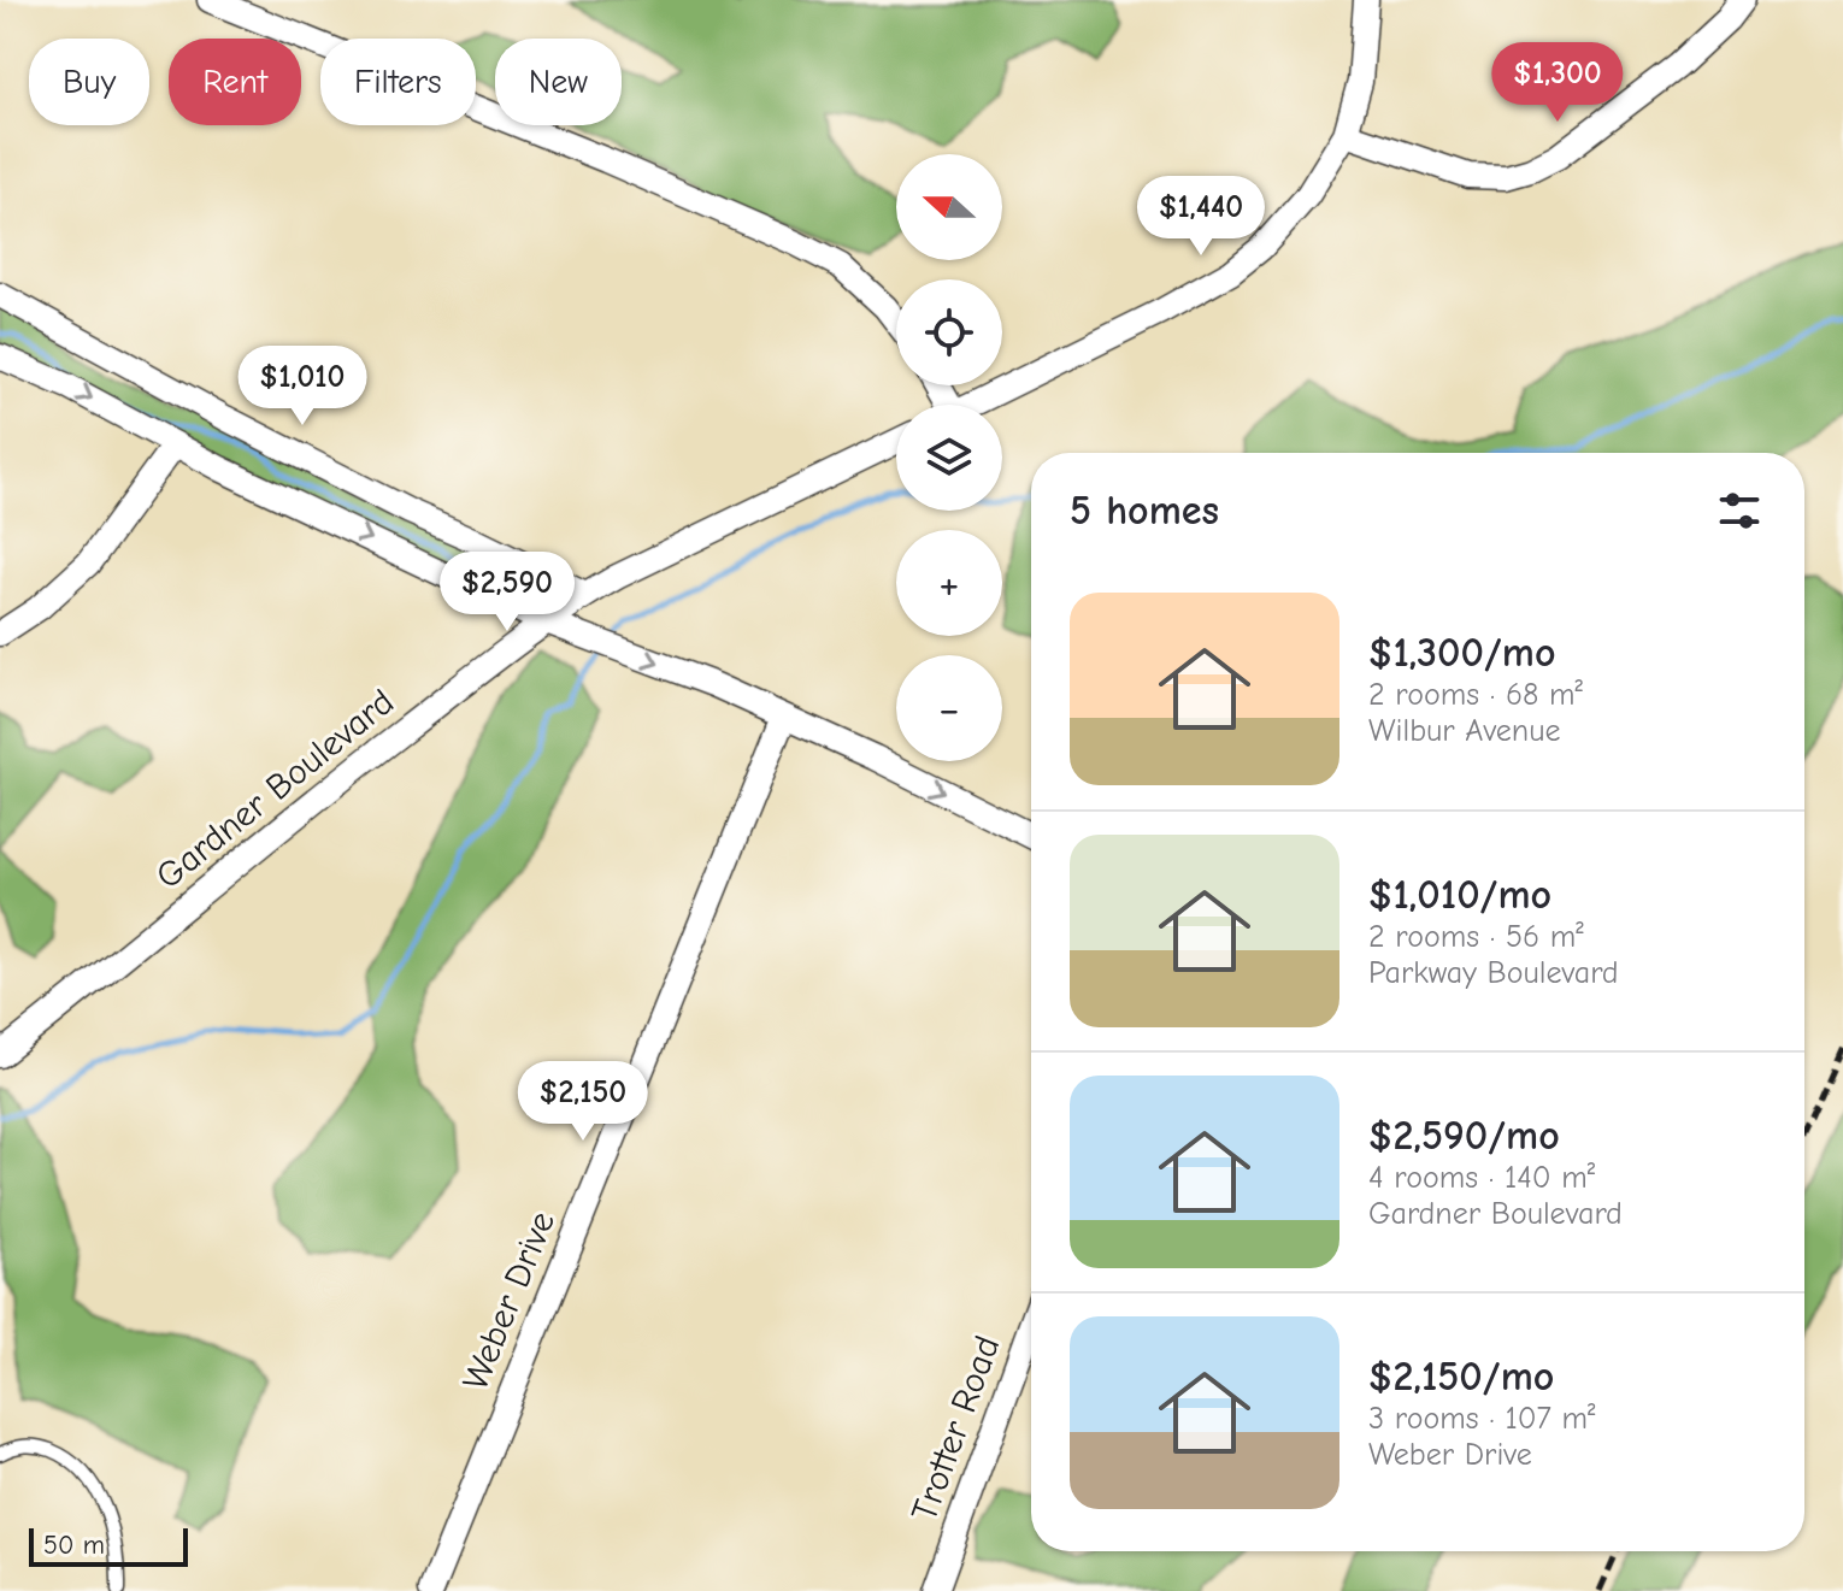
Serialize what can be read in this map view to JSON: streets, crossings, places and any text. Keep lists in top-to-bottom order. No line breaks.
{"streets":{"street":["Gardner Boulevard","Weber Drive","Trotter Road"]},"scale_bar":"50 m","north":"left","page":{"chip":["Buy","Rent","Filters","New"],"price":["$1,300","$1,440","$1,010","$2,590","$2,150"],"map_buttons":["+","−"],"heading":"5 homes","list":[{"name":"$1,300/mo","note":"2 rooms · 68 m² · Wilbur Avenue"},{"name":"$1,010/mo","note":"2 rooms · 56 m² · Parkway Boulevard"},{"name":"$2,590/mo","note":"4 rooms · 140 m² · Gardner Boulevard"},{"name":"$2,150/mo","note":"3 rooms · 107 m² · Weber Drive"}],"scale":"50 m"}}
